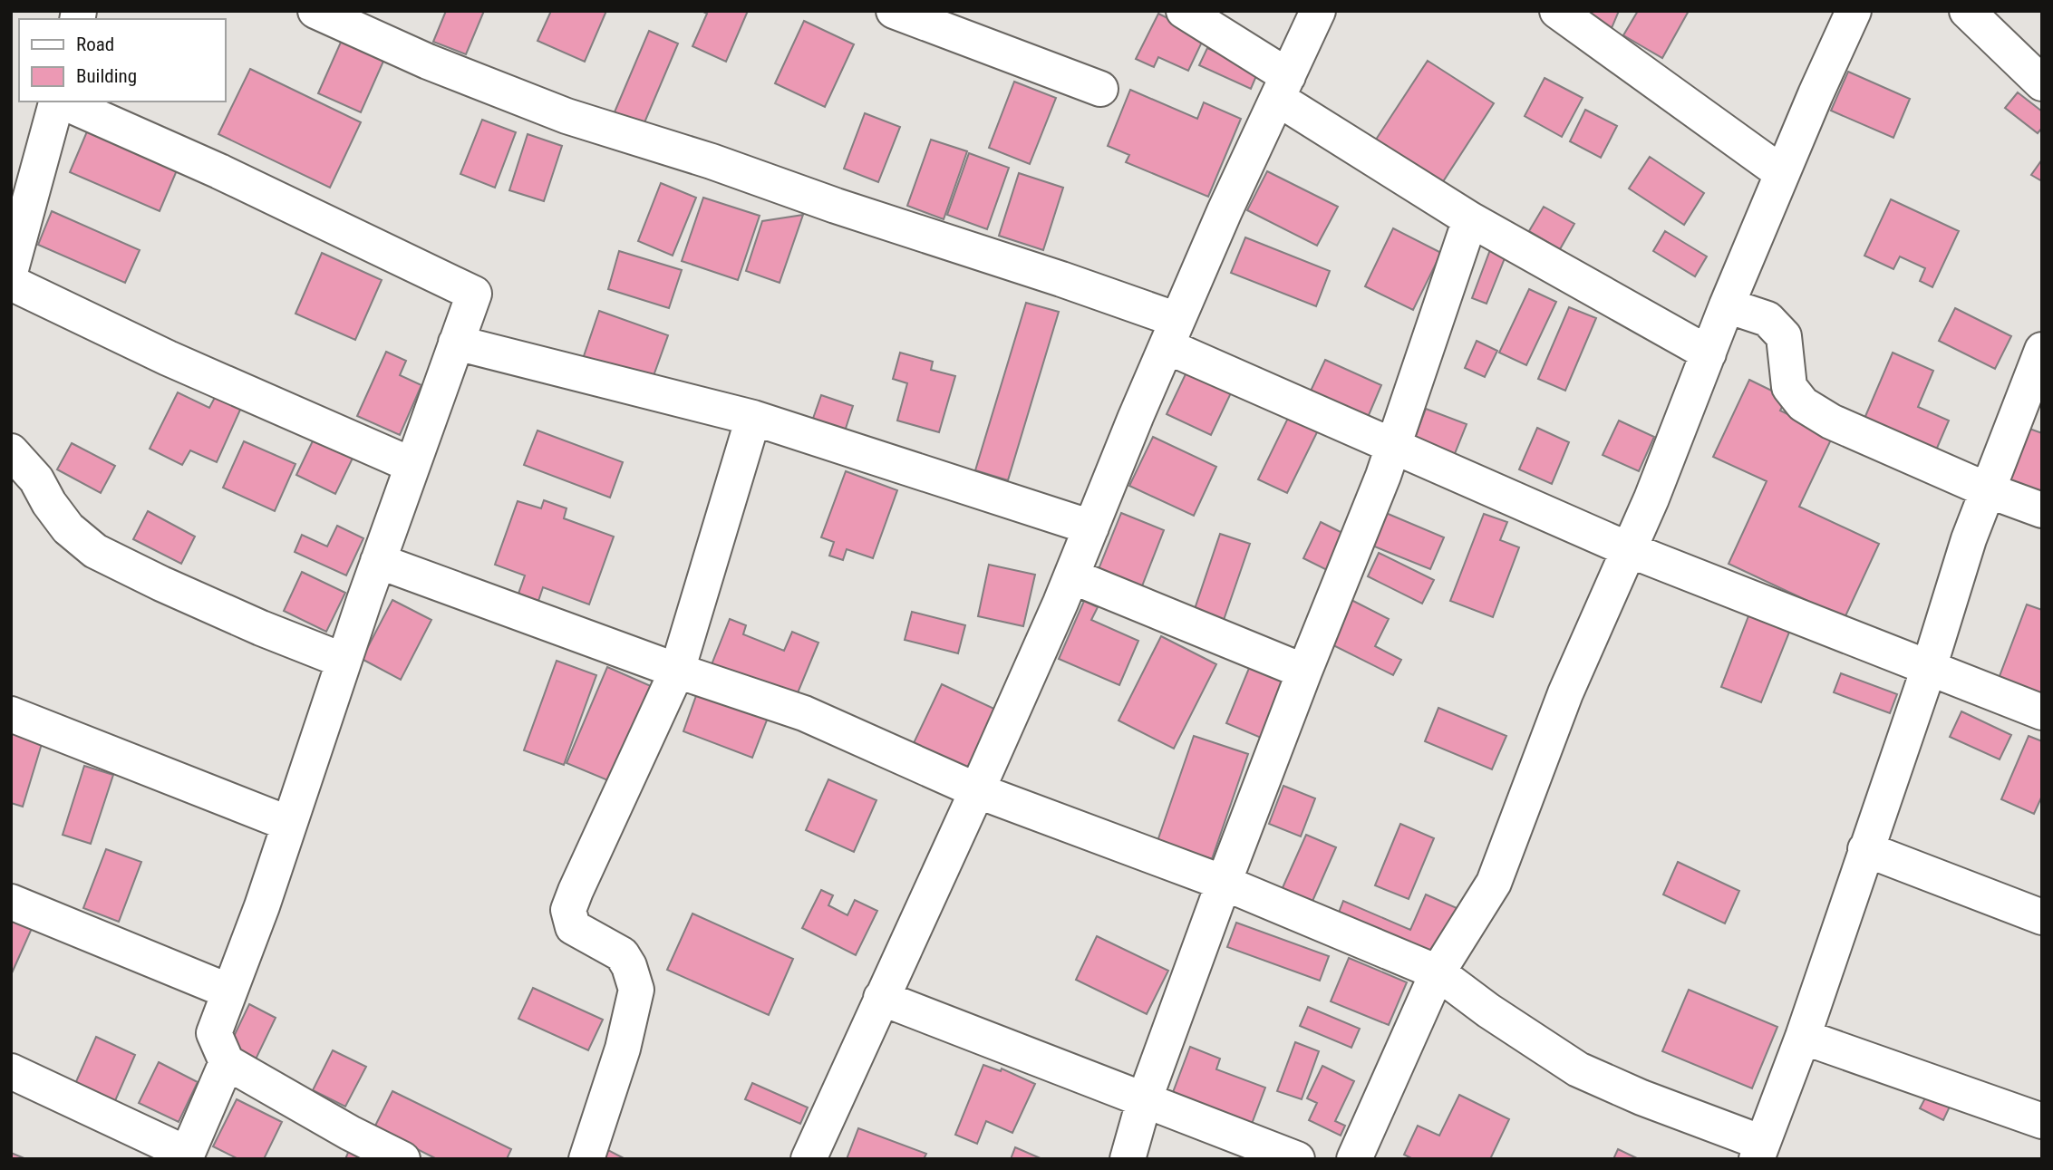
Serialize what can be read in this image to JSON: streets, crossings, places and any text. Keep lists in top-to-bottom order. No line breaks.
{"legend":["Road","Building"]}
